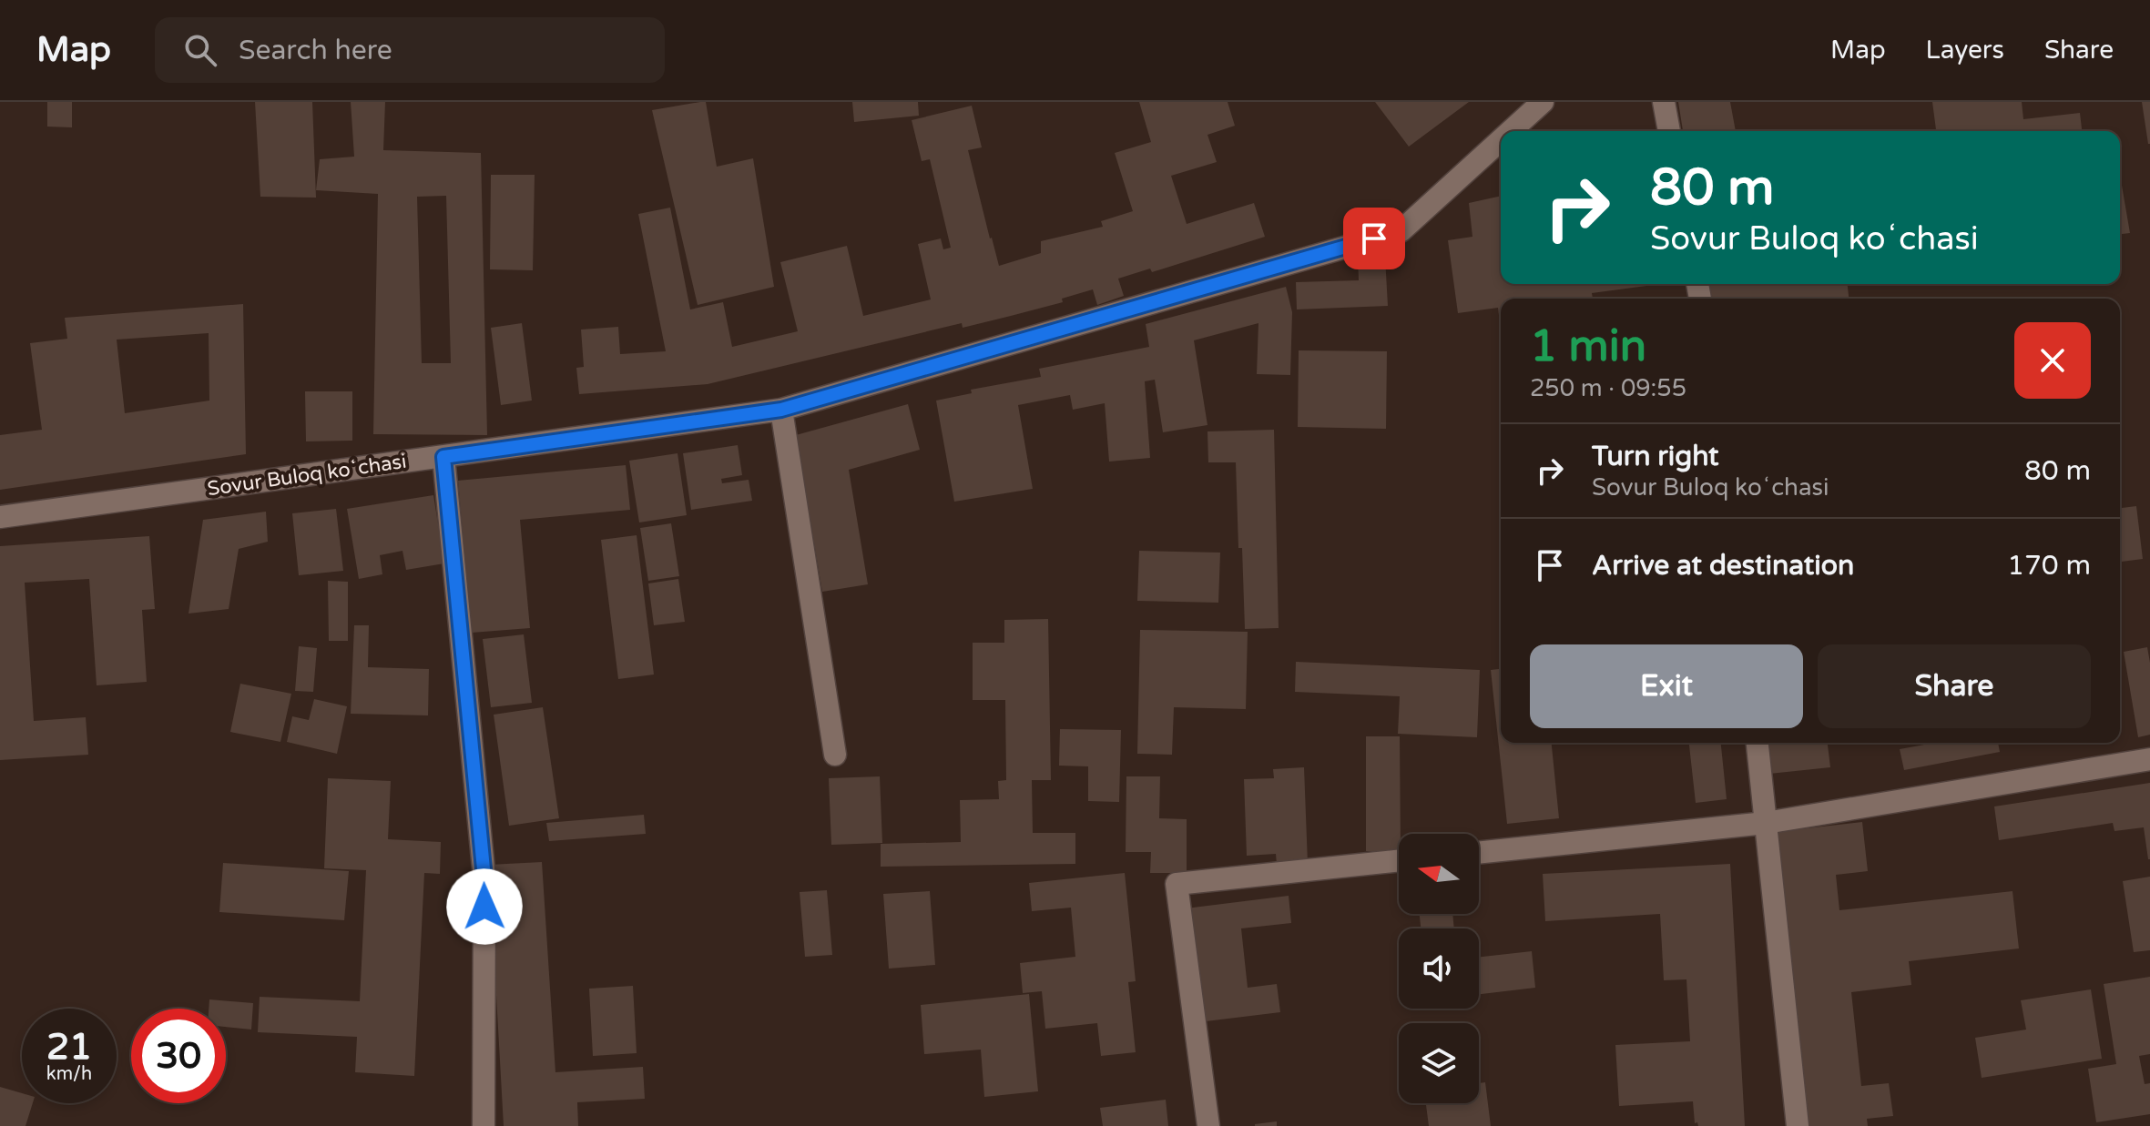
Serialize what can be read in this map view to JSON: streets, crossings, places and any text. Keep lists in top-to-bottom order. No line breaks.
{"streets":{"street":["Sovur Buloq koʻchasi"]},"north":"left","page":{"header":"Map","search":"Search here","nav":["Map","Layers","Share"],"turn":["80 m","Sovur Buloq koʻchasi"],"heading":["1 min","250 m · 09:55"],"list":[{"name":"Turn right","note":"Sovur Buloq koʻchasi","value":"80 m"},{"name":"Arrive at destination","value":"170 m"}],"buttons":["Exit","Share"],"speed":"21 km/h","limit":"30"}}
